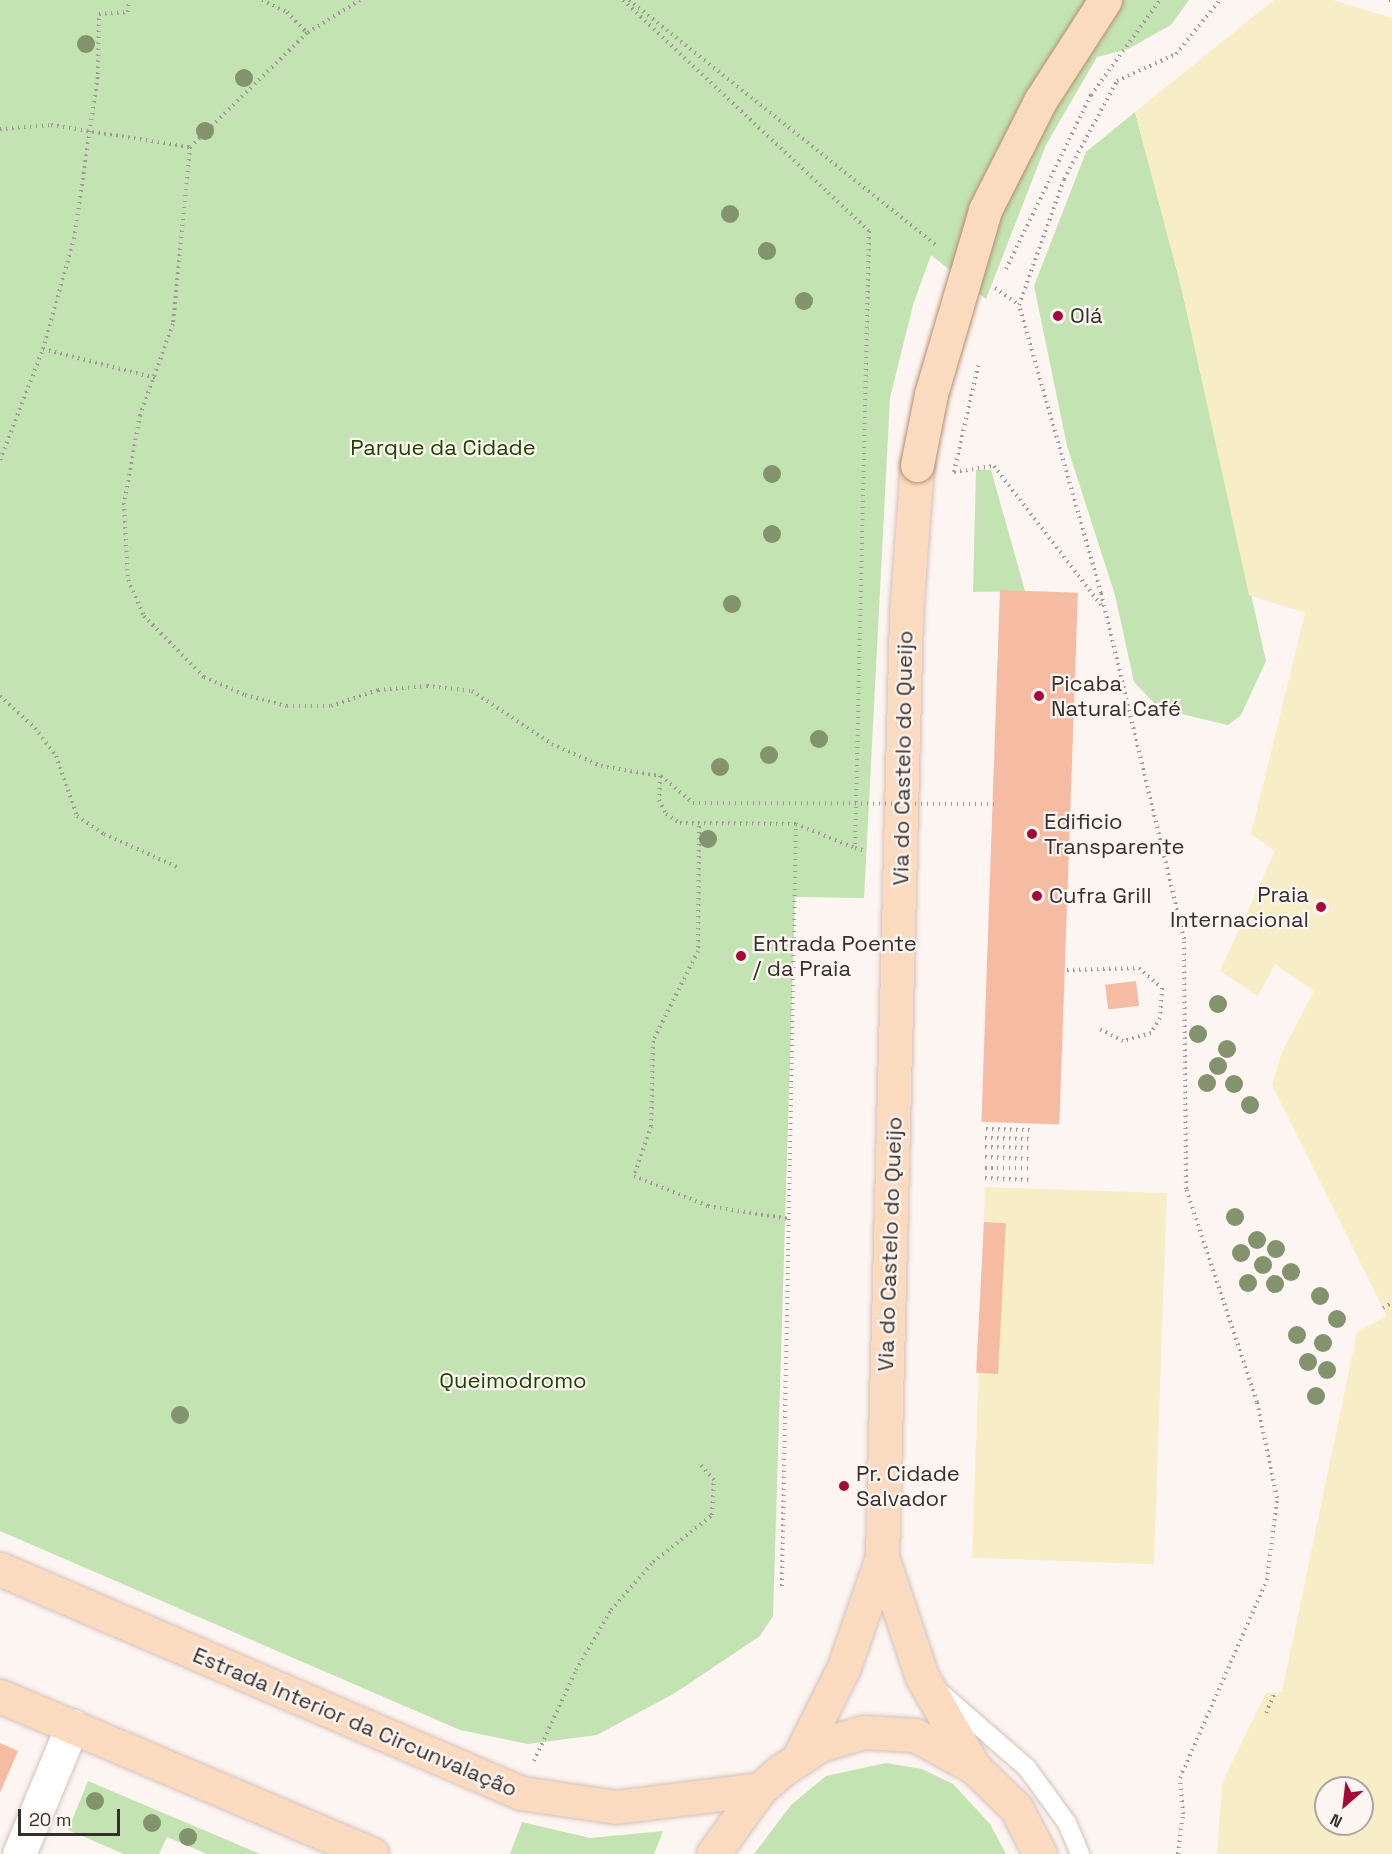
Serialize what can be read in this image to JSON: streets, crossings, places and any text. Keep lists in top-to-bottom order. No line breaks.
{"streets":{"main road":["Via do Castelo do Queijo","Estrada Interior da Circunvalação"]},"parks":["Parque da Cidade","Queimodromo"],"places":["Olá","Picaba Natural Café","Edificio Transparente","Cufra Grill","Praia Internacional","Entrada Poente / da Praia","Pr. Cidade Salvador"],"scale_bar":"20 m","north":"bottom left"}
